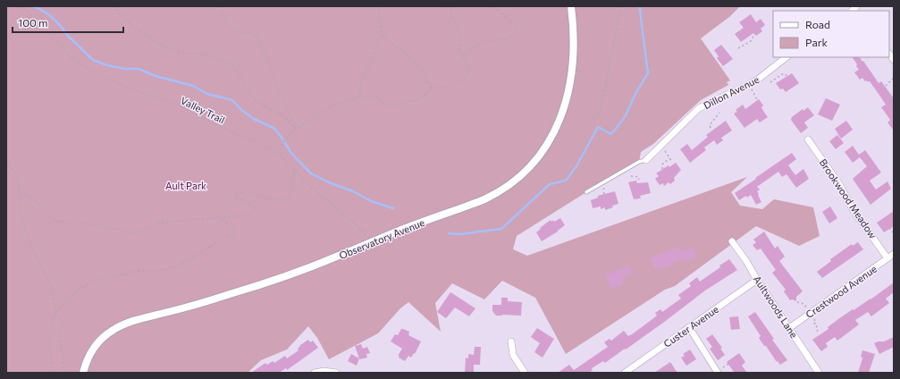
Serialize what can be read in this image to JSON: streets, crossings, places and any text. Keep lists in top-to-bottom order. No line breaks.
{"streets":{"street":["Dillon Avenue","Brookwood Meadow","Observatory Avenue","Crestwood Avenue","Aultwoods Lane","Custer Avenue"],"path":["Valley Trail"]},"crossings":[["Valley Trail","Observatory Avenue"],["Brookwood Meadow","Crestwood Avenue"],["Crestwood Avenue","Aultwoods Lane"],["Aultwoods Lane","Custer Avenue"]],"parks":["Ault Park"],"legend":["Road","Park"],"scale_bar":"100 m"}
